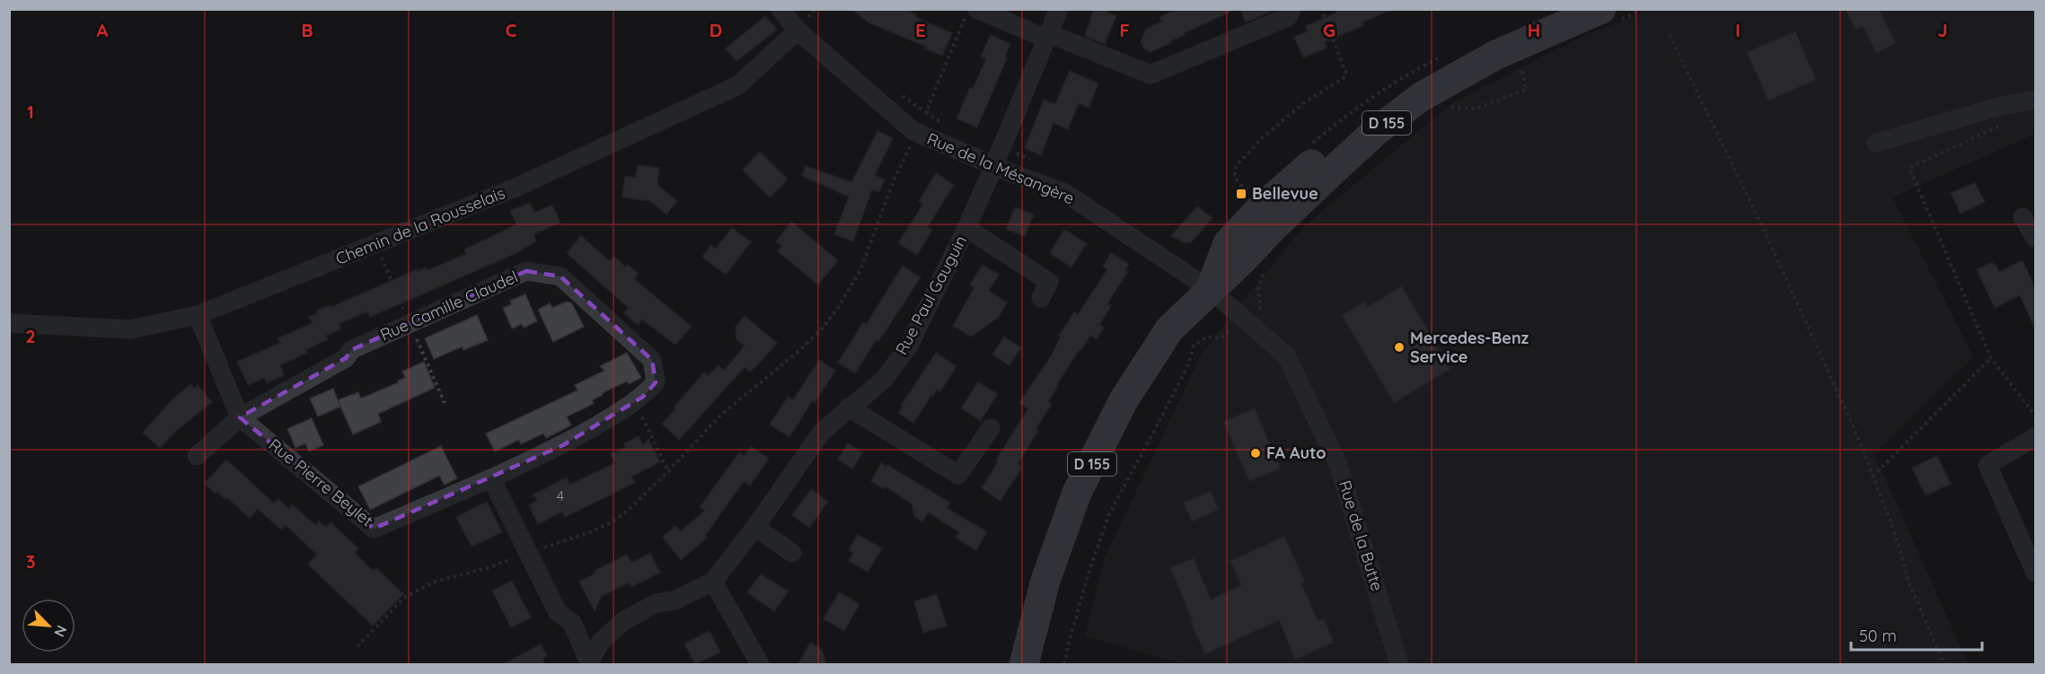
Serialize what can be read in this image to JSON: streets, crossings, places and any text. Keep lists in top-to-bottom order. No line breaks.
{"streets":{"main road":["D 155"],"street":["Rue de la Mésangère","Chemin de la Rousselais","Rue Paul Gauguin","Rue Camille Claudel","Rue Pierre Beylet","Rue de la Butte"]},"crossings":[["D 155","Rue de la Mésangère"],["D 155","Rue de la Butte"],["Rue de la Mésangère","Chemin de la Rousselais"],["Rue de la Mésangère","Rue Paul Gauguin"],["Rue de la Mésangère","Rue de la Butte"],["Chemin de la Rousselais","Rue Pierre Beylet"],["Rue Camille Claudel","Rue Pierre Beylet"]],"places":{"transit":["Bellevue"],"other":["Mercedes-Benz Service","FA Auto"]},"house_numbers":["4"],"scale_bar":"50 m","north":"bottom right","grid":{"columns":["A","B","C","D","E","F","G","H","I","J"],"rows":["1","2","3"]}}
